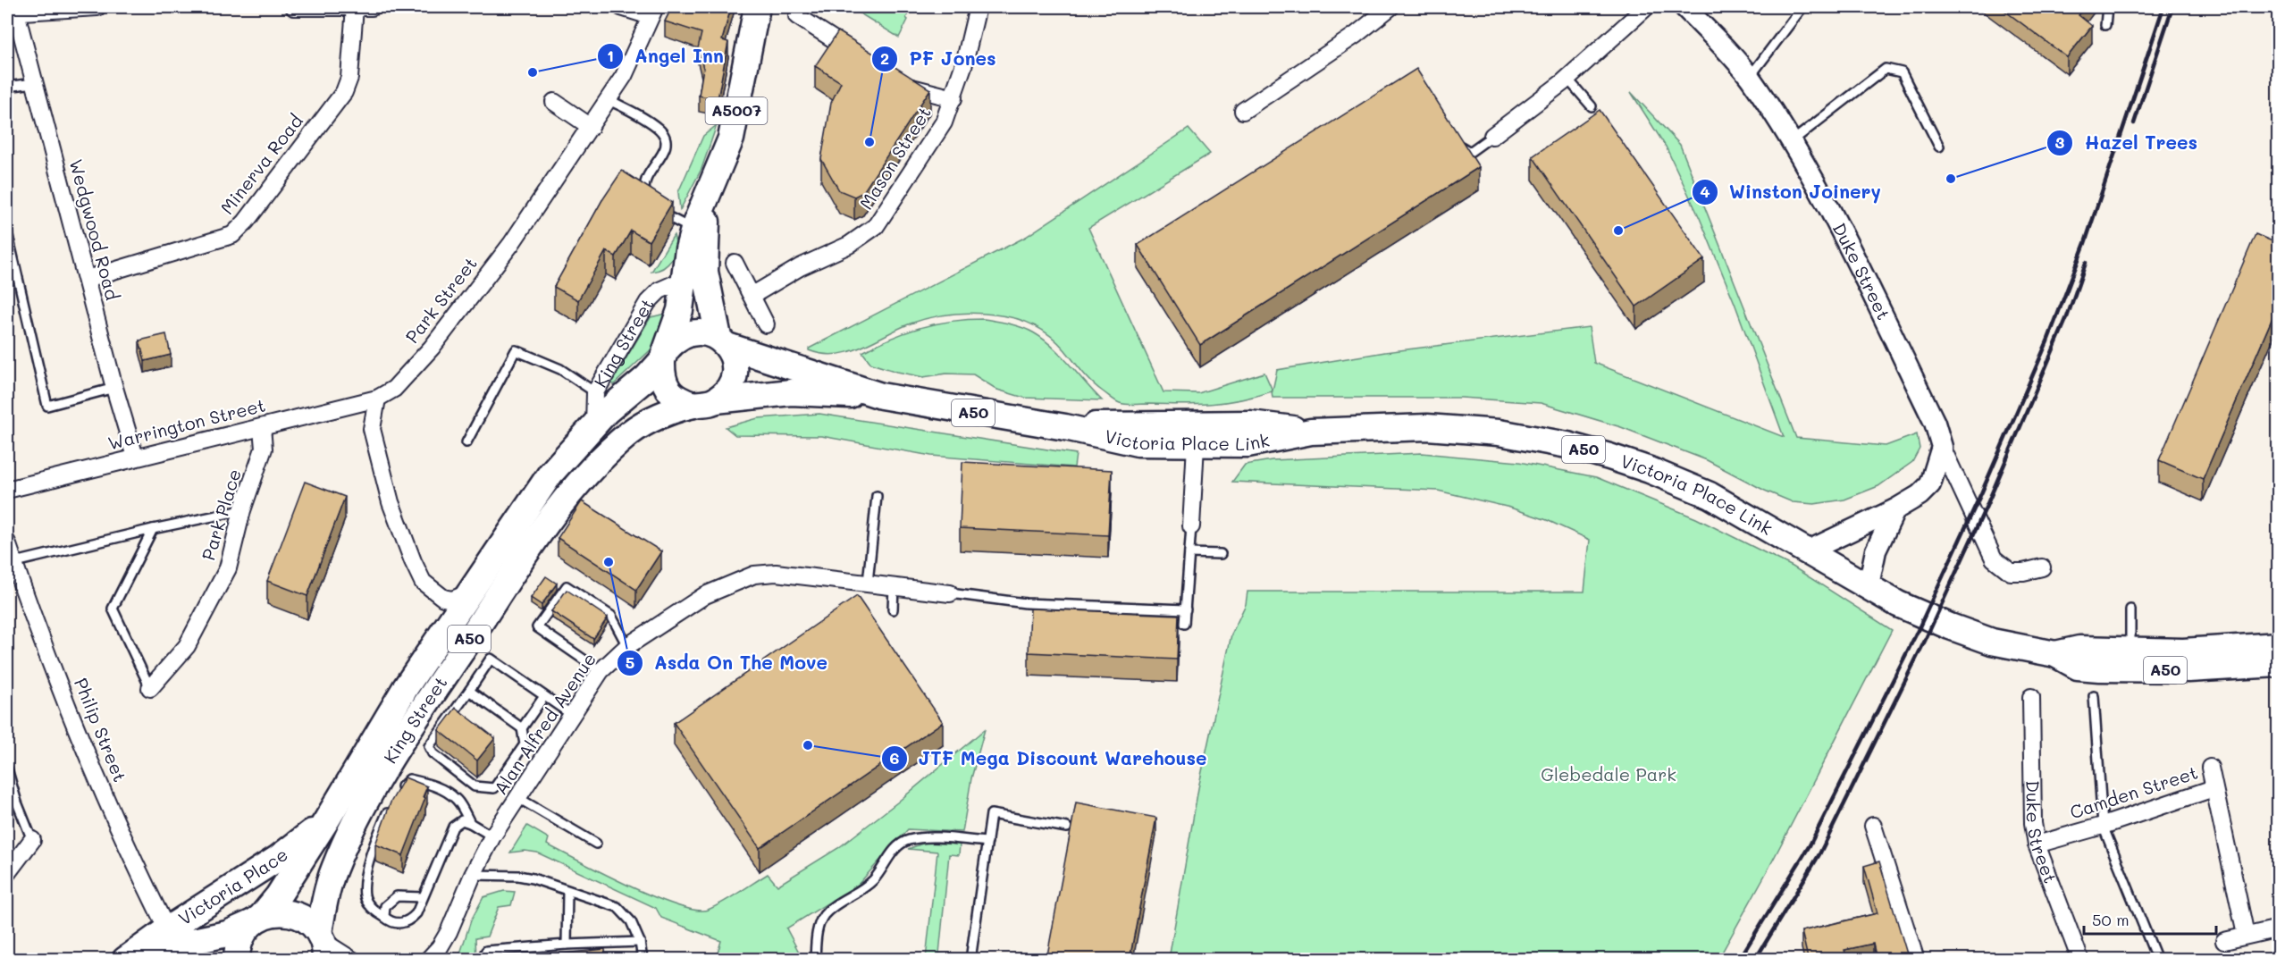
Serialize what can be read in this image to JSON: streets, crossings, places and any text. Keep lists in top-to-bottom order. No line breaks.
{"streets":{"main road":["A5007","King Street","A50","Victoria Place Link","Victoria Place"],"street":["Mason Street","Minerva Road","Wedgwood Road","Duke Street","Park Street","Warrington Street","Park Place","Alan Alfred Avenue","Philip Street","Camden Street"]},"crossings":[["Minerva Road","Wedgwood Road"],["Wedgwood Road","Warrington Street"],["Duke Street","Camden Street"],["Park Street","Warrington Street"],["King Street","A50"],["King Street","Victoria Place Link"],["King Street","Victoria Place"],["A50","Victoria Place"],["Warrington Street","Park Place"],["Philip Street","Victoria Place"]],"parks":["Glebedale Park"],"places":["Angel Inn","PF Jones","Hazel Trees","Winston Joinery","Asda On The Move","JTF Mega Discount Warehouse"],"scale_bar":"50 m"}
